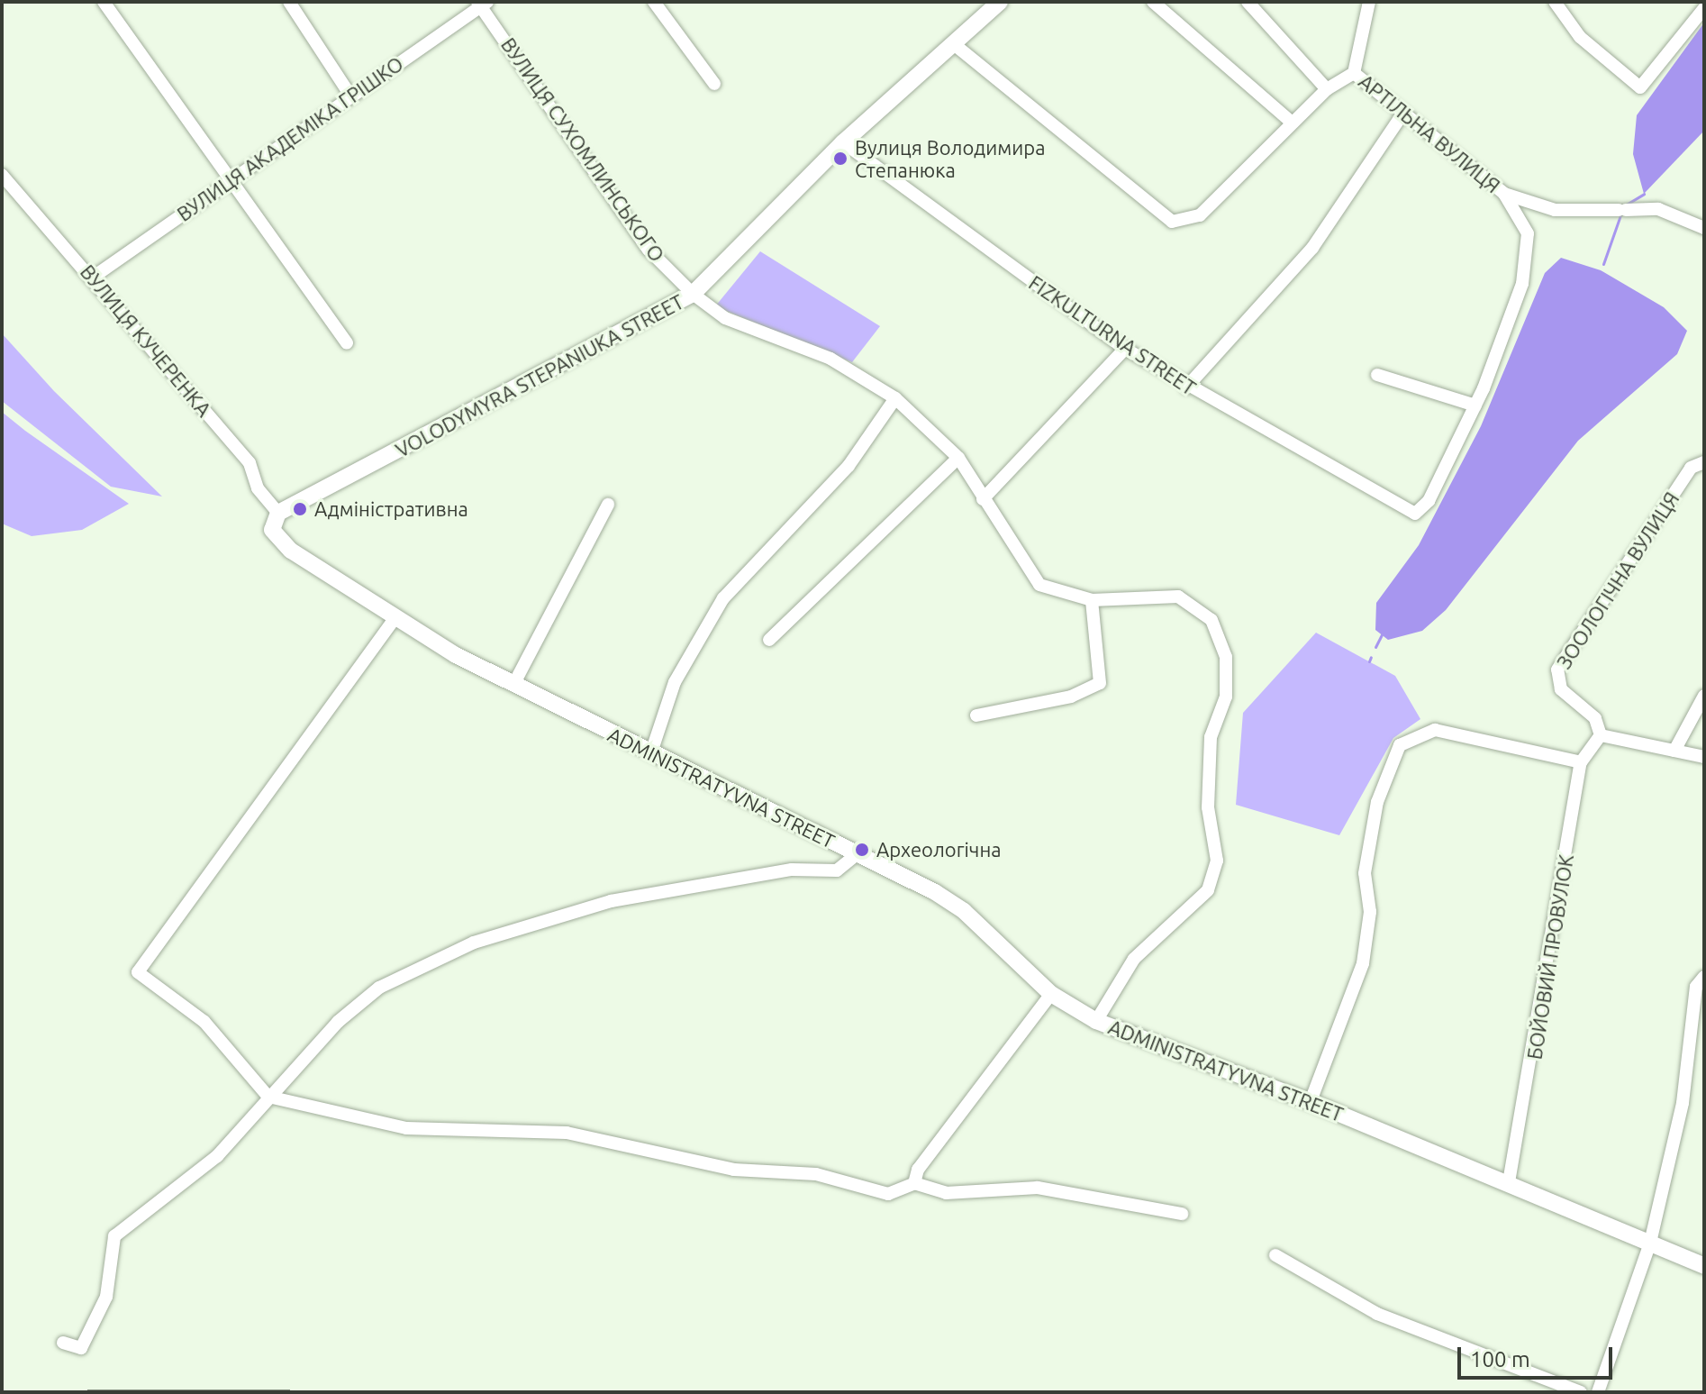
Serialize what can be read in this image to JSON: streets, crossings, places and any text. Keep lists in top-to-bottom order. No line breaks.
{"streets":{"street":["АРТІЛЬНА ВУЛИЦЯ","ВУЛИЦЯ АКАДЕМІКА ГРІШКО","ВУЛИЦЯ СУХОМЛИНСЬКОГО","FIZKULTURNA STREET","ВУЛИЦЯ КУЧЕРЕНКА","VOLODYMYRA STEPANIUKA STREET","ЗООЛОГІЧНА ВУЛИЦЯ","ADMINISTRATYVNA STREET","БОЙОВИЙ ПРОВУЛОК"]},"crossings":[["ВУЛИЦЯ АКАДЕМІКА ГРІШКО","ВУЛИЦЯ СУХОМЛИНСЬКОГО"],["ВУЛИЦЯ АКАДЕМІКА ГРІШКО","ВУЛИЦЯ КУЧЕРЕНКА"],["ВУЛИЦЯ СУХОМЛИНСЬКОГО","VOLODYMYRA STEPANIUKA STREET"],["ВУЛИЦЯ СУХОМЛИНСЬКОГО","ADMINISTRATYVNA STREET"],["FIZKULTURNA STREET","VOLODYMYRA STEPANIUKA STREET"],["ВУЛИЦЯ КУЧЕРЕНКА","VOLODYMYRA STEPANIUKA STREET"],["ВУЛИЦЯ КУЧЕРЕНКА","ADMINISTRATYVNA STREET"],["VOLODYMYRA STEPANIUKA STREET","ADMINISTRATYVNA STREET"],["ЗООЛОГІЧНА ВУЛИЦЯ","БОЙОВИЙ ПРОВУЛОК"],["ADMINISTRATYVNA STREET","БОЙОВИЙ ПРОВУЛОК"]],"places":["Вулиця Володимира Степанюка","Адміністративна","Археологічна"],"scale_bar":"100 m"}
